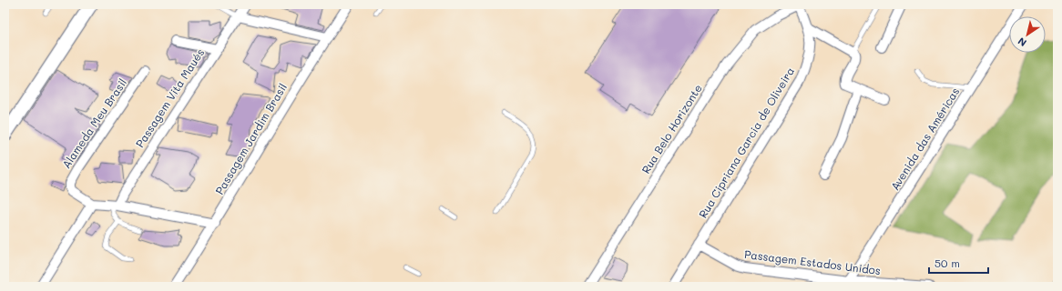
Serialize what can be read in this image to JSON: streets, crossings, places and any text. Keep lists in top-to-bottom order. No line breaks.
{"streets":{"street":["Passagem Vita Maués","Alameda Meu Brasil","Rua Belo Horizonte","Passagem Jardim Brasil","Avenida das Américas","Rua Cipriana Garcia de Oliveira","Passagem Estados Unidos"]},"crossings":[["Rua Belo Horizonte","Rua Cipriana Garcia de Oliveira"],["Avenida das Américas","Passagem Estados Unidos"],["Rua Cipriana Garcia de Oliveira","Passagem Estados Unidos"]],"scale_bar":"50 m","north":"bottom left"}
